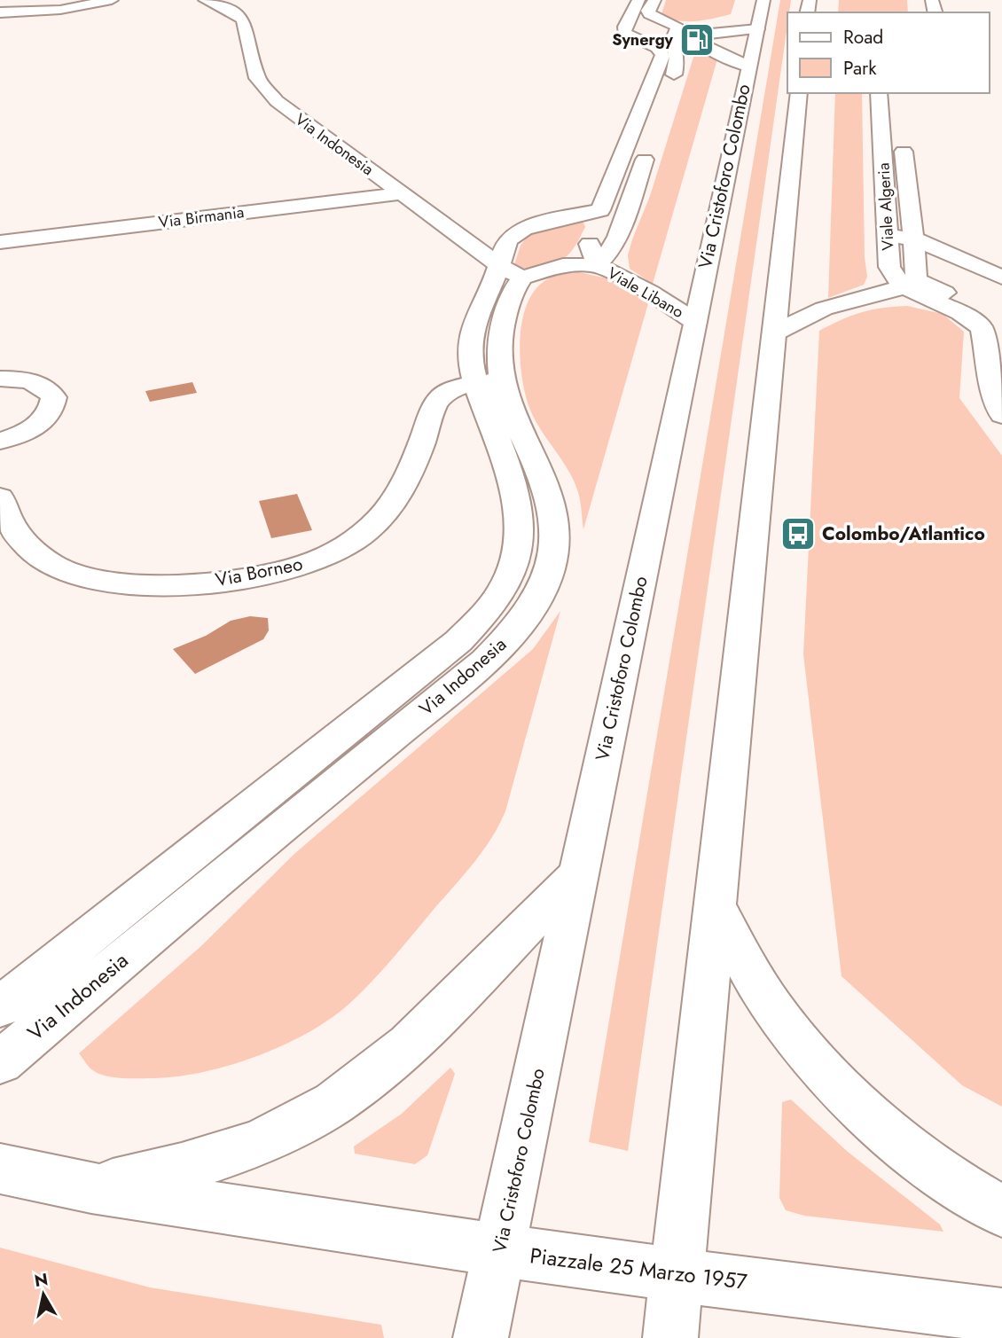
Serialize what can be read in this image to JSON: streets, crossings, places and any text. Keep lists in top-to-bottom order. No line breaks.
{"streets":{"street":["Via Indonesia","Via Cristoforo Colombo","Viale Algeria","Via Birmania","Viale Libano","Via Borneo","Piazzale 25 Marzo 1957"]},"crossings":[["Via Indonesia","Via Birmania"],["Via Indonesia","Viale Libano"],["Via Indonesia","Via Borneo"],["Via Cristoforo Colombo","Viale Libano"],["Via Cristoforo Colombo","Piazzale 25 Marzo 1957"]],"places":{"fuel station":["Synergy"],"bus stop":["Colombo/Atlantico"]},"legend":["Road","Park"],"north":"top"}
